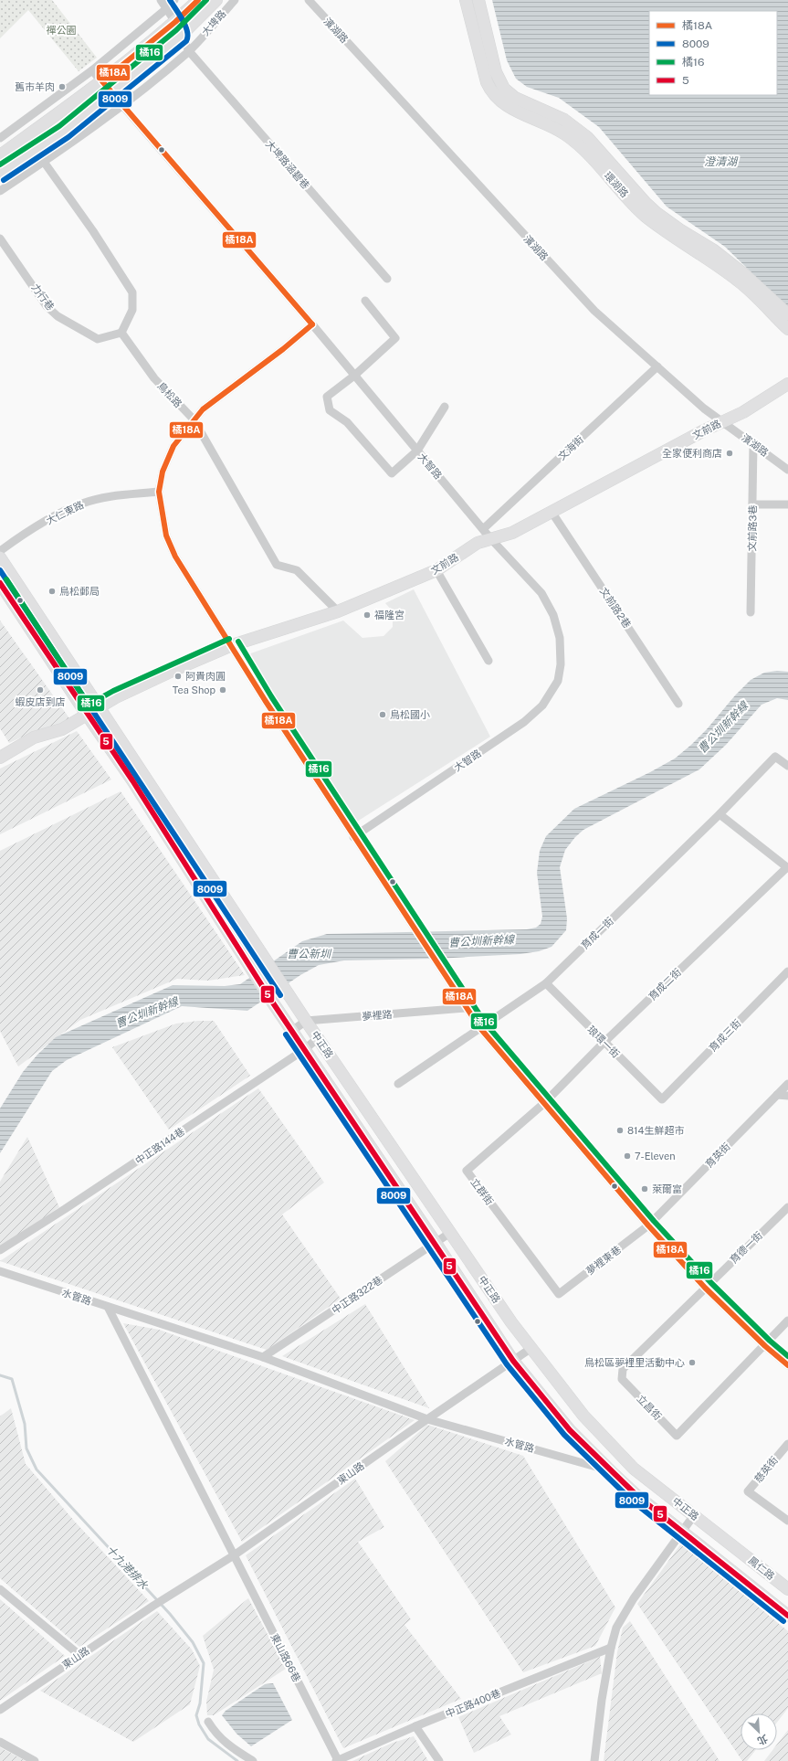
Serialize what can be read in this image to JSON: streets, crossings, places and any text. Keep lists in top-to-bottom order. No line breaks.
{"streets":{"main road":["大埤路","環湖路","文前路","中正路","鳳仁路"],"street":["濱湖路","大埤路涵碧巷","力行巷","鳥松路","文海街","大智路","大仁東路","文前路3巷","文前路2巷","育成一街","育成二街","夢裡路","育成三街","琅環一街","中正路144巷","育英街","立群街","育德一街","夢裡東巷","中正路322巷","水管路","立昌街","慈英街","東山路","東山路66巷","中正路400巷"]},"crossings":[["大埤路","大埤路涵碧巷"],["大埤路","大智路"],["濱湖路","文前路"],["濱湖路","文海街"],["濱湖路","文前路3巷"],["力行巷","鳥松路"],["鳥松路","文前路"],["文前路","大智路"],["文前路","文前路2巷"],["文前路","中正路"],["文海街","大智路"],["育成一街","琅環一街"],["育成二街","琅環一街"],["育成二街","立群街"],["夢裡路","中正路"],["育成三街","琅環一街"],["中正路","中正路144巷"],["中正路","中正路322巷"],["中正路","水管路"],["中正路","東山路"],["中正路","鳳仁路"],["育英街","夢裡東巷"],["立群街","夢裡東巷"],["育德一街","立昌街"],["中正路322巷","水管路"],["水管路","東山路"],["水管路","東山路66巷"],["東山路","東山路66巷"],["東山路66巷","中正路400巷"]],"water":["澄清湖","曹公圳新幹線","曹公新圳","十九港排水"],"parks":["禪公園"],"places":["舊市羊肉","全家便利商店","鳥松郵局","福隆宮","阿貴肉圓","蝦皮店到店","Tea Shop","鳥松國小","814生鮮超市","7-Eleven","萊爾富","鳥松區夢裡里活動中心"],"lines":["transit line 橘18A","transit line 8009","transit line 橘16","transit line 5"],"legend":["橘18A","8009","橘16","5"],"north":"bottom right"}
